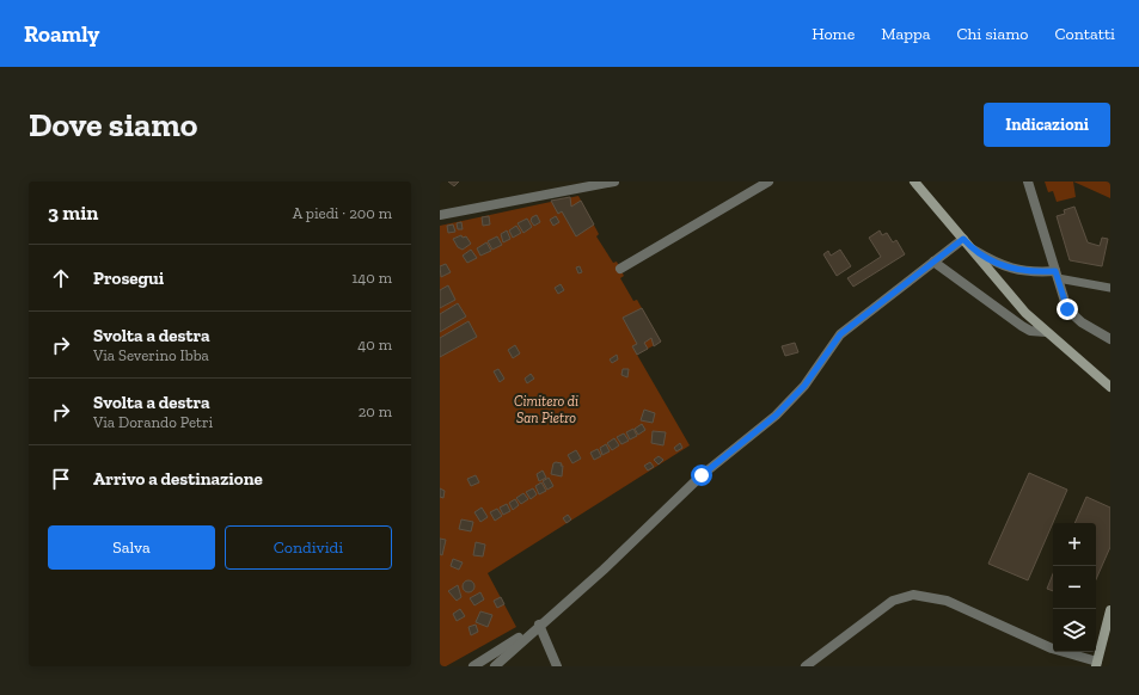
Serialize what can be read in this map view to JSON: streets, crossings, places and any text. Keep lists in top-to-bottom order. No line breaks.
{"parks":["Cimitero di San Pietro"],"page":{"header":"Roamly","nav":["Home","Mappa","Chi siamo","Contatti"],"buttons":["Indicazioni",["Salva","Condividi"]],"title":"Dove siamo","heading":["3 min","A piedi · 200 m"],"list":[["Prosegui","140 m"],["Svolta a destra","Via Severino Ibba","40 m"],["Svolta a destra","Via Dorando Petri","20 m"],"Arrivo a destinazione"],"map_buttons":["+","−"]}}
